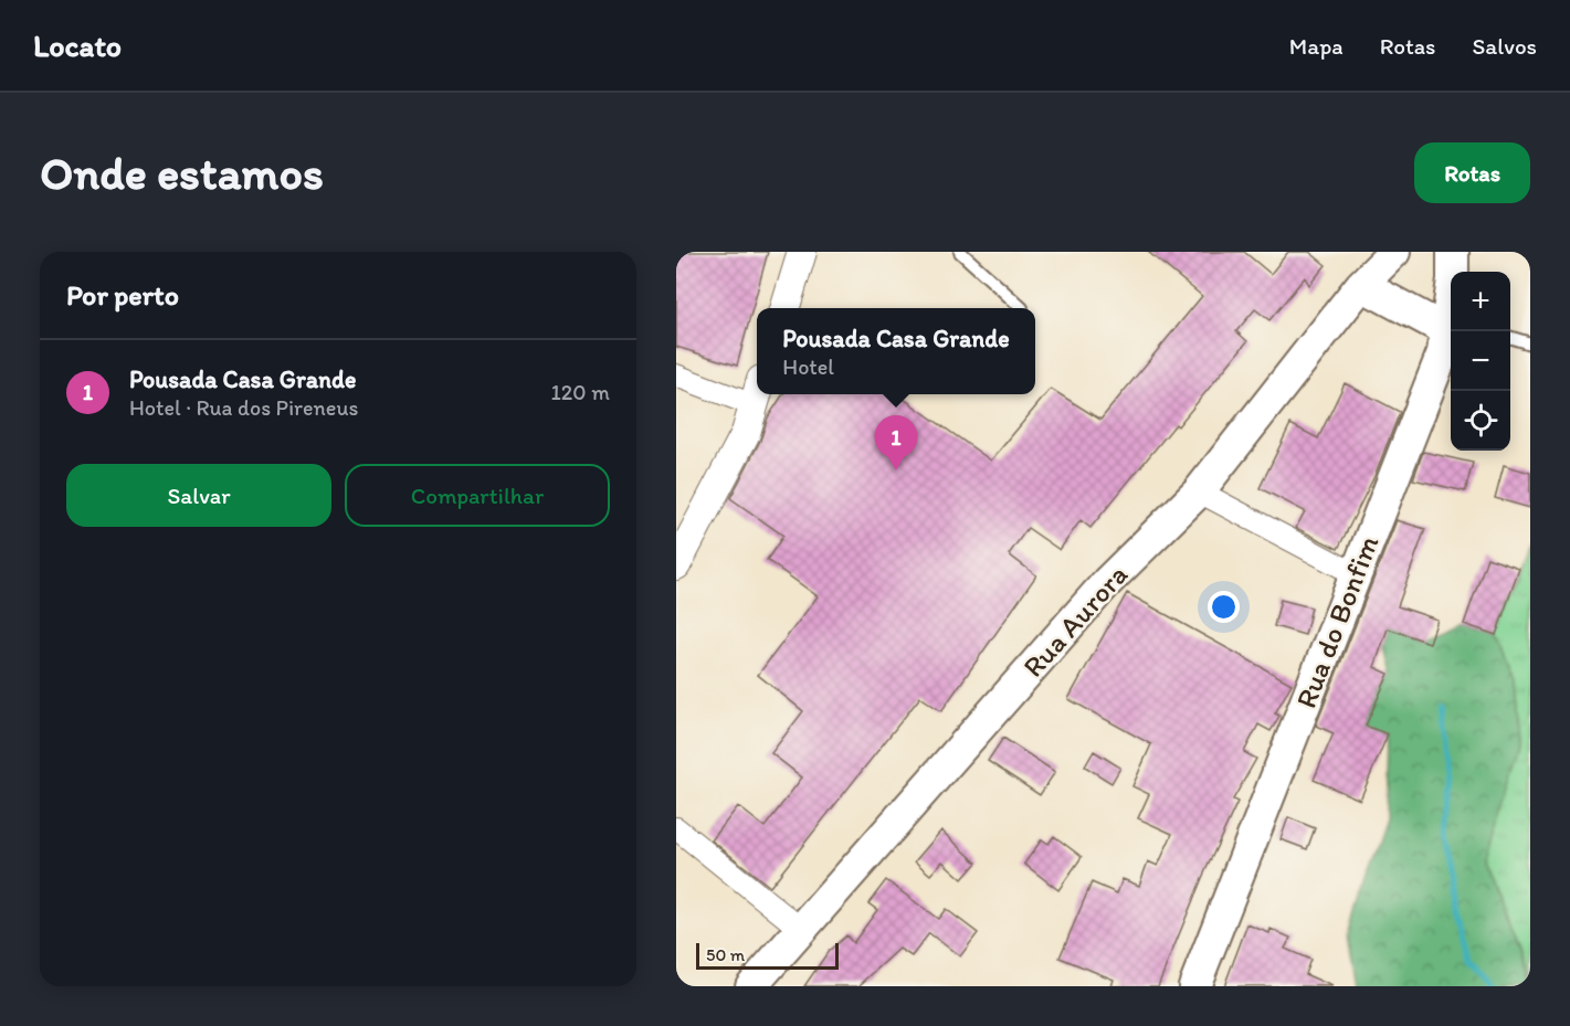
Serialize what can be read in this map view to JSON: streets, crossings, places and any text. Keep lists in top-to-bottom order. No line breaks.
{"streets":{"main road":["Rua Aurora","Rua do Bonfim"]},"scale_bar":"50 m","page":{"header":"Locato","nav":["Mapa","Rotas","Salvos"],"buttons":["Rotas",["Salvar","Compartilhar"]],"title":"Onde estamos","heading":"Por perto","map_buttons":["+","−"],"popup":["Pousada Casa Grande","Hotel"],"list":[{"mark":"1","name":"Pousada Casa Grande","note":"Hotel · Rua dos Pireneus","value":"120 m"}],"pins":"1","scale":"50 m"}}
